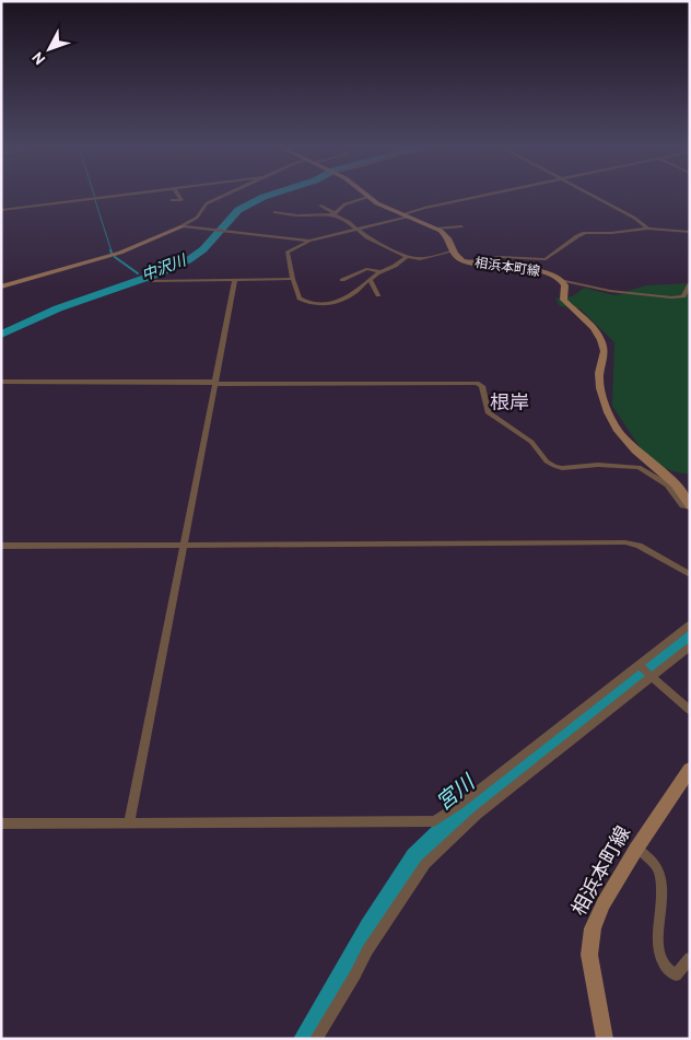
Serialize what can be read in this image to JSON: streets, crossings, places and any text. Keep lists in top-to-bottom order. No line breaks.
{"streets":{"main road":["相浜本町線"]},"districts":["根岸"],"water":["中沢川","宮川"],"north":"bottom left"}
